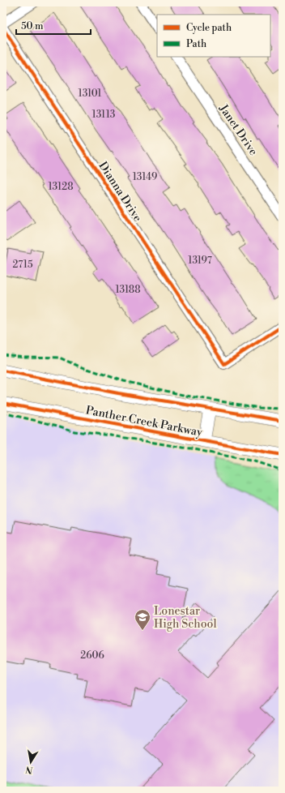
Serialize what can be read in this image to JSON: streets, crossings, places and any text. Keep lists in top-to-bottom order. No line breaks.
{"streets":{"main road":["Panther Creek Parkway"],"street":["Janet Drive","Dianna Drive"]},"places":{"school or university":["Lonestar High School"]},"house_numbers":["13101","13113","13149","13128","13197","2715","13188","2606"],"legend":["Cycle path","Path"],"scale_bar":"50 m","north":"bottom"}
